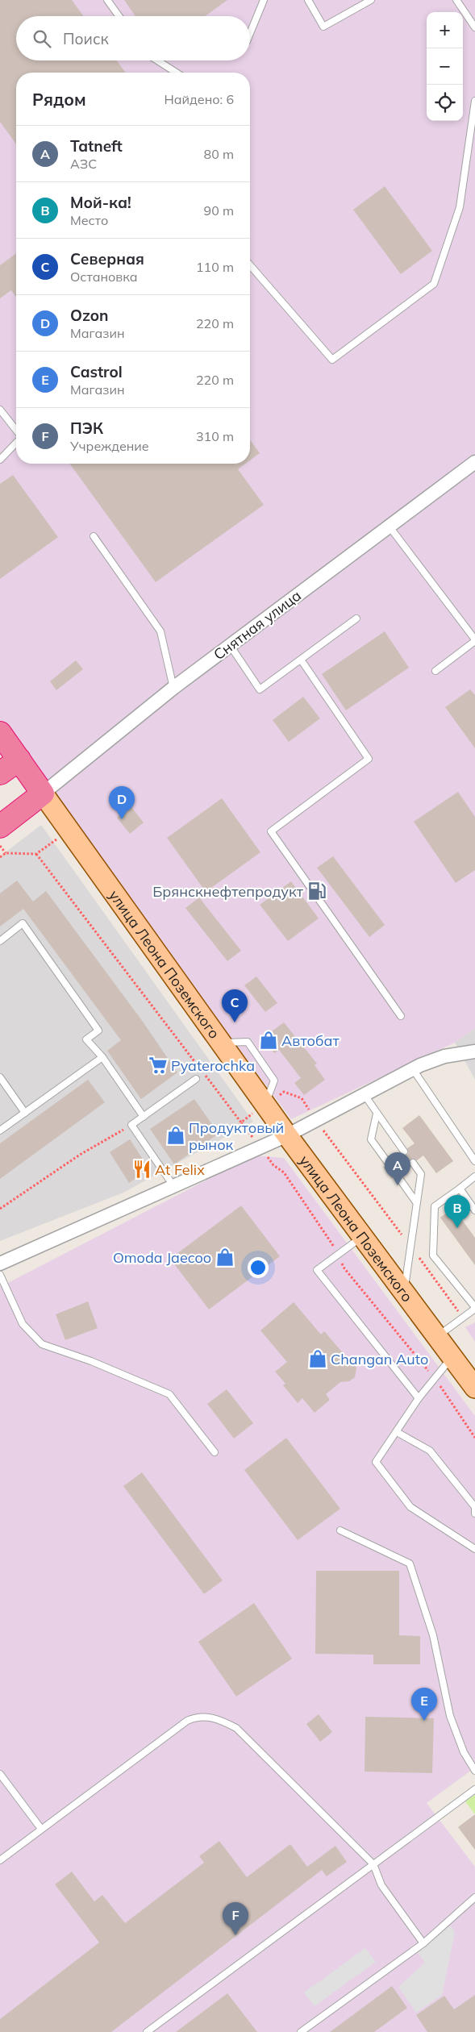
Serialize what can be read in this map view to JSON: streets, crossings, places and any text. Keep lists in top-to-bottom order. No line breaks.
{"streets":{"highway":["улица Леона Поземского"],"street":["Снятная улица"]},"crossings":[["Снятная улица","улица Леона Поземского"]],"places":{"fuel station":["Брянскнефтепродукт"],"shop":["Автобат","Продуктовый рынок","Omoda Jaecoo","Changan Auto"],"supermarket":["Pyaterochka"],"restaurant":["At Felix"]},"page":{"map_buttons":["+","−"],"search":"Поиск","heading":["Рядом","Найдено: 6"],"list":[{"mark":"A","name":"Tatneft","note":"АЗС","value":"80 m"},{"mark":"B","name":"Мой-ка!","note":"Место","value":"90 m"},{"mark":"C","name":"Северная","note":"Остановка","value":"110 m"},{"mark":"D","name":"Ozon","note":"Магазин","value":"220 m"},{"mark":"E","name":"Castrol","note":"Магазин","value":"220 m"},{"mark":"F","name":"ПЭК","note":"Учреждение","value":"310 m"}],"pins":["D","C","A","B","E","F"]}}
